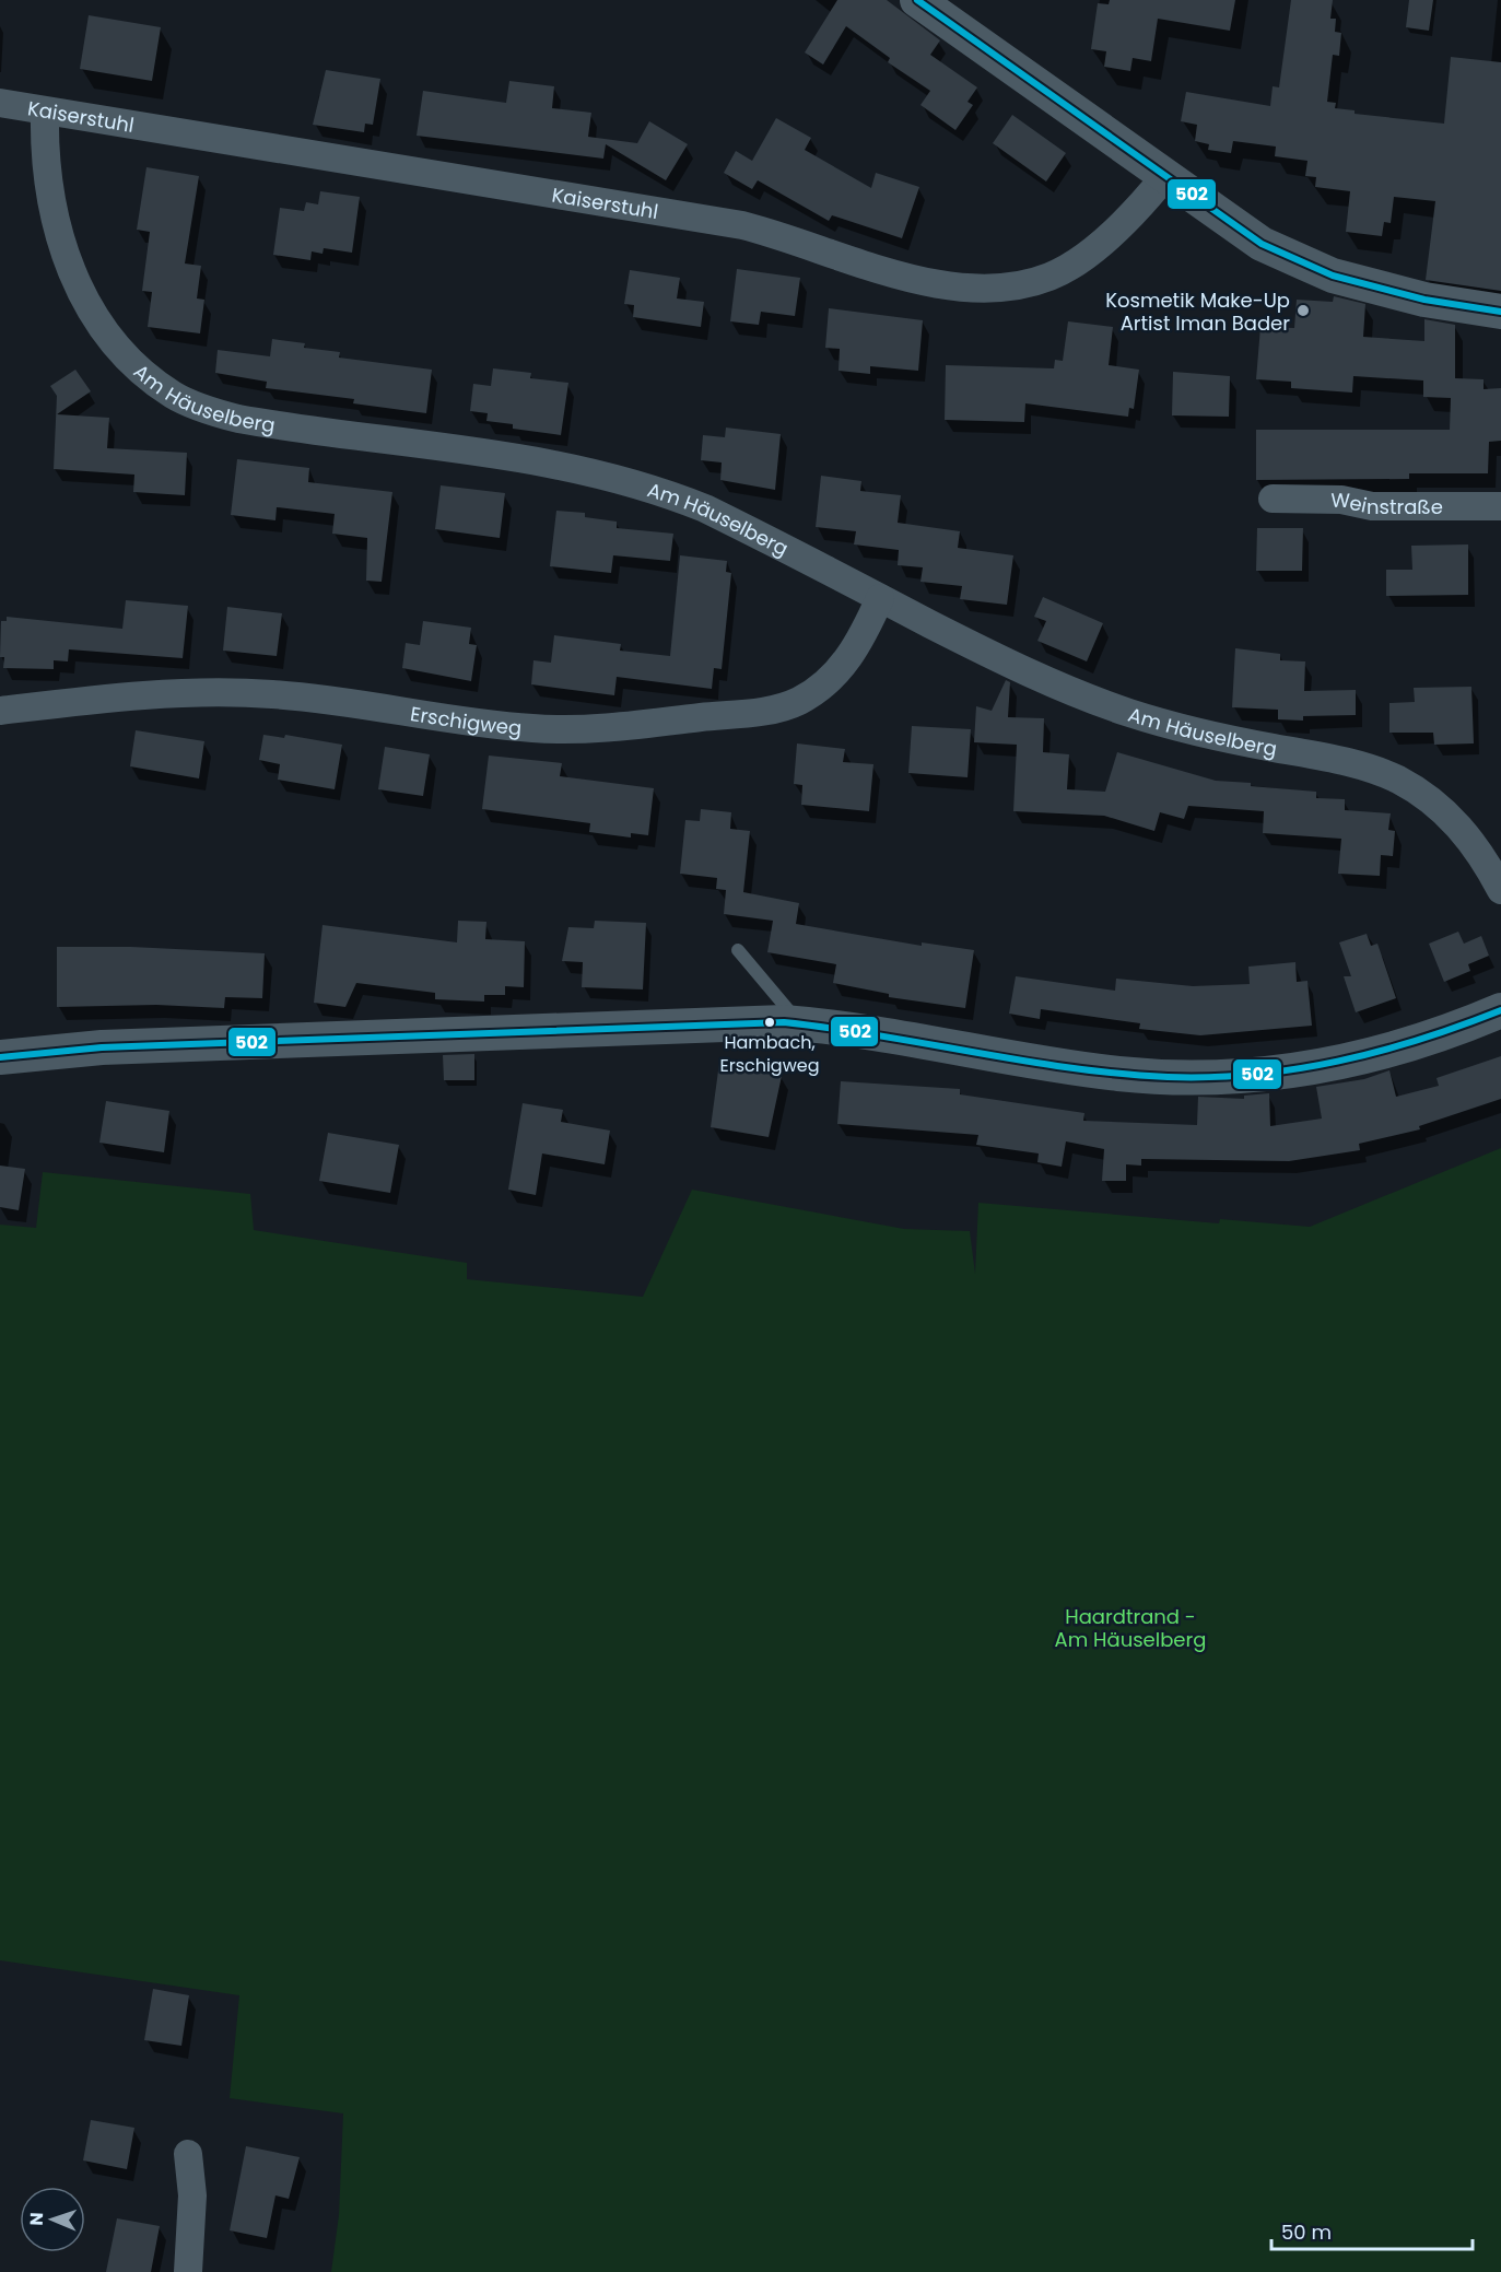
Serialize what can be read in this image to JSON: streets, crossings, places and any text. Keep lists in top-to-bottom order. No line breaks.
{"streets":{"street":["Kaiserstuhl","Am Häuselberg","Weinstraße","Erschigweg"]},"crossings":[["Kaiserstuhl","Am Häuselberg"],["Am Häuselberg","Erschigweg"]],"parks":["Haardtrand - Am Häuselberg"],"places":["Kosmetik Make-Up Artist Iman Bader","Hambach, Erschigweg"],"lines":["transit line 502"],"scale_bar":"50 m","north":"left"}
